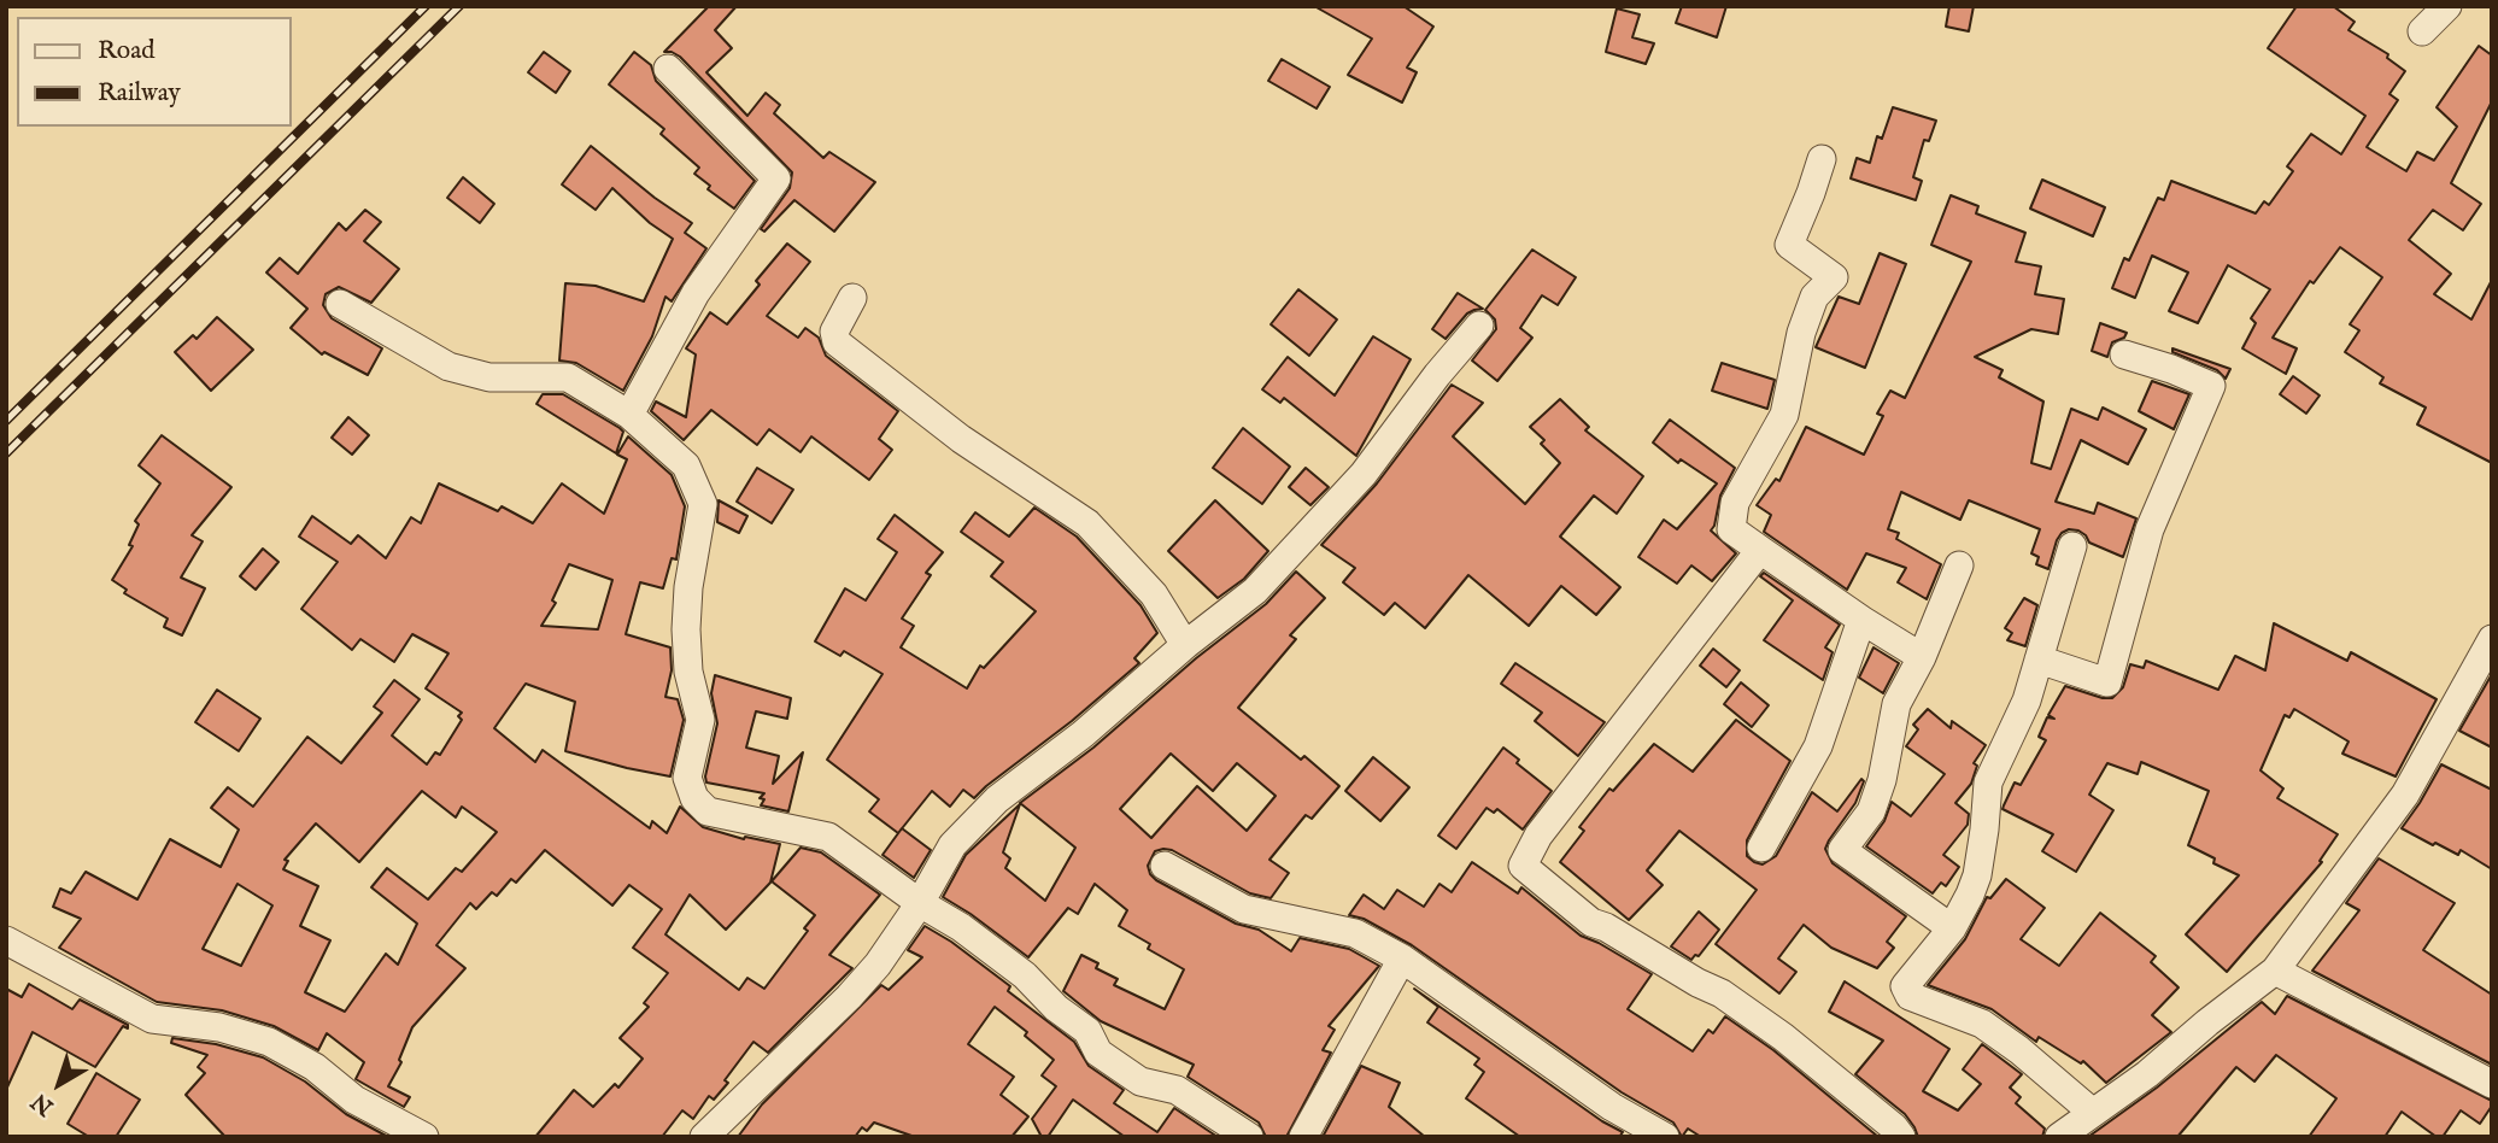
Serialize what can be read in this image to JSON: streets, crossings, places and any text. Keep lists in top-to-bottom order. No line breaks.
{"legend":["Road","Railway"],"north":"bottom left"}
